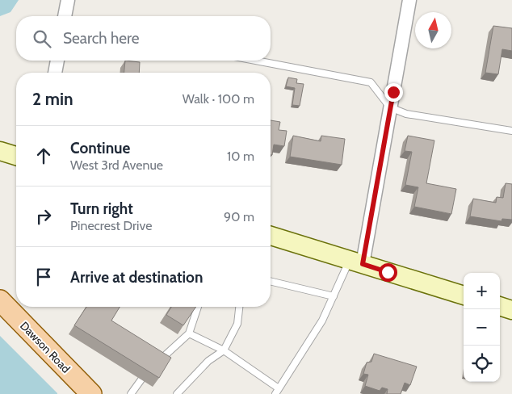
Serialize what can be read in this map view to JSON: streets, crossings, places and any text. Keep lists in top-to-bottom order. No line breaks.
{"streets":{"main road":["Dawson Road"]},"north":"top","page":{"search":"Search here","heading":["2 min","Walk · 100 m"],"list":[["Continue","West 3rd Avenue","10 m"],["Turn right","Pinecrest Drive","90 m"],"Arrive at destination"],"map_buttons":["+","−"]}}
